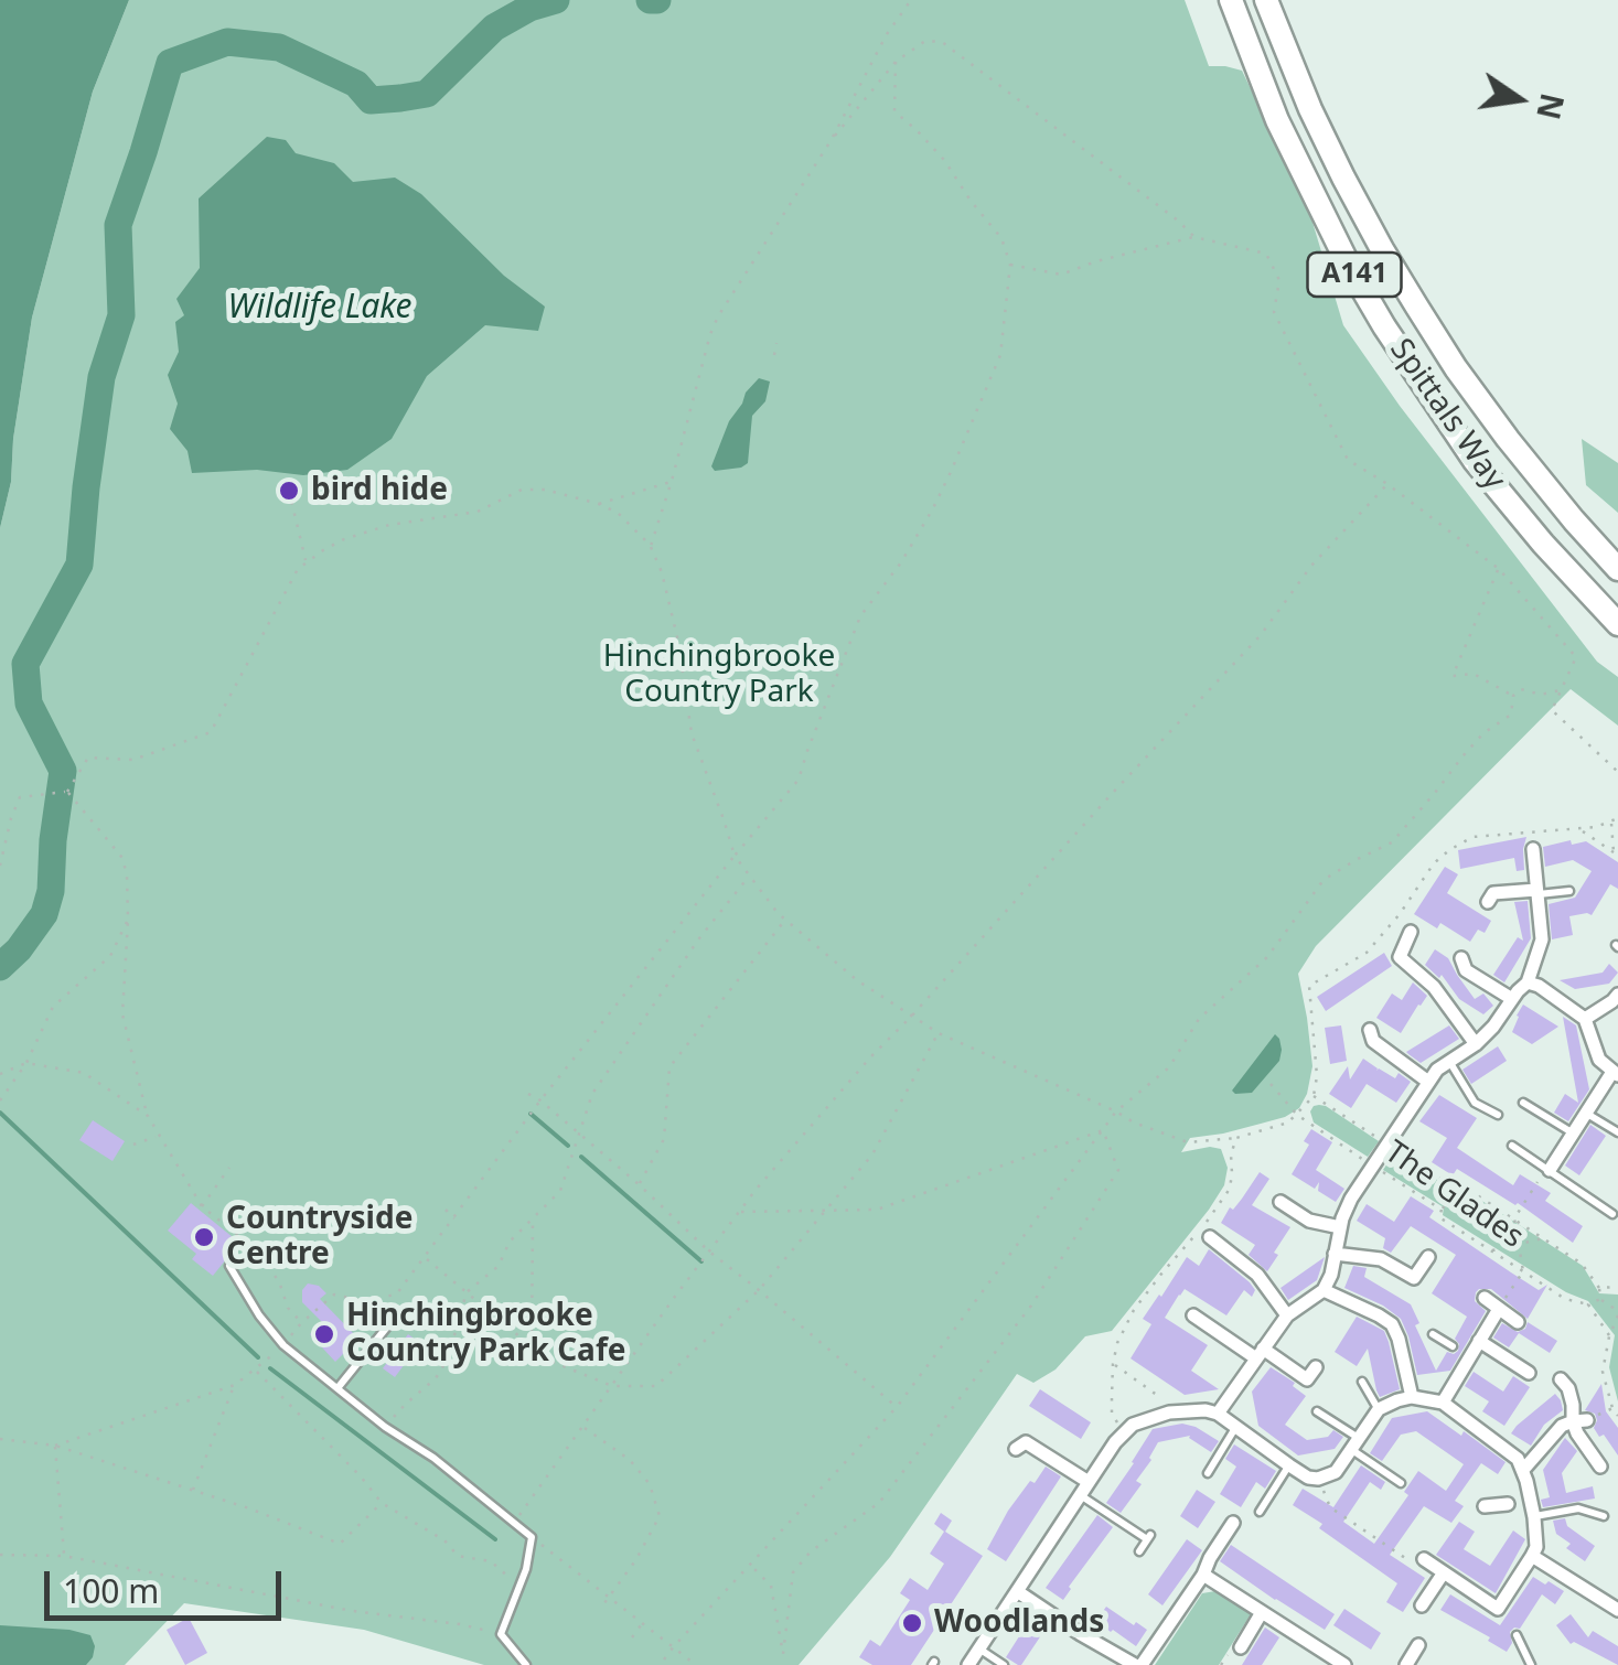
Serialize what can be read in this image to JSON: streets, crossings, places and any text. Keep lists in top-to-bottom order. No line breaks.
{"streets":{"highway":["A141","Spittals Way"],"path":["The Glades"]},"water":["Wildlife Lake"],"parks":["Hinchingbrooke Country Park"],"places":["bird hide","Countryside Centre","Hinchingbrooke Country Park Cafe","Woodlands"],"scale_bar":"100 m","north":"right"}
